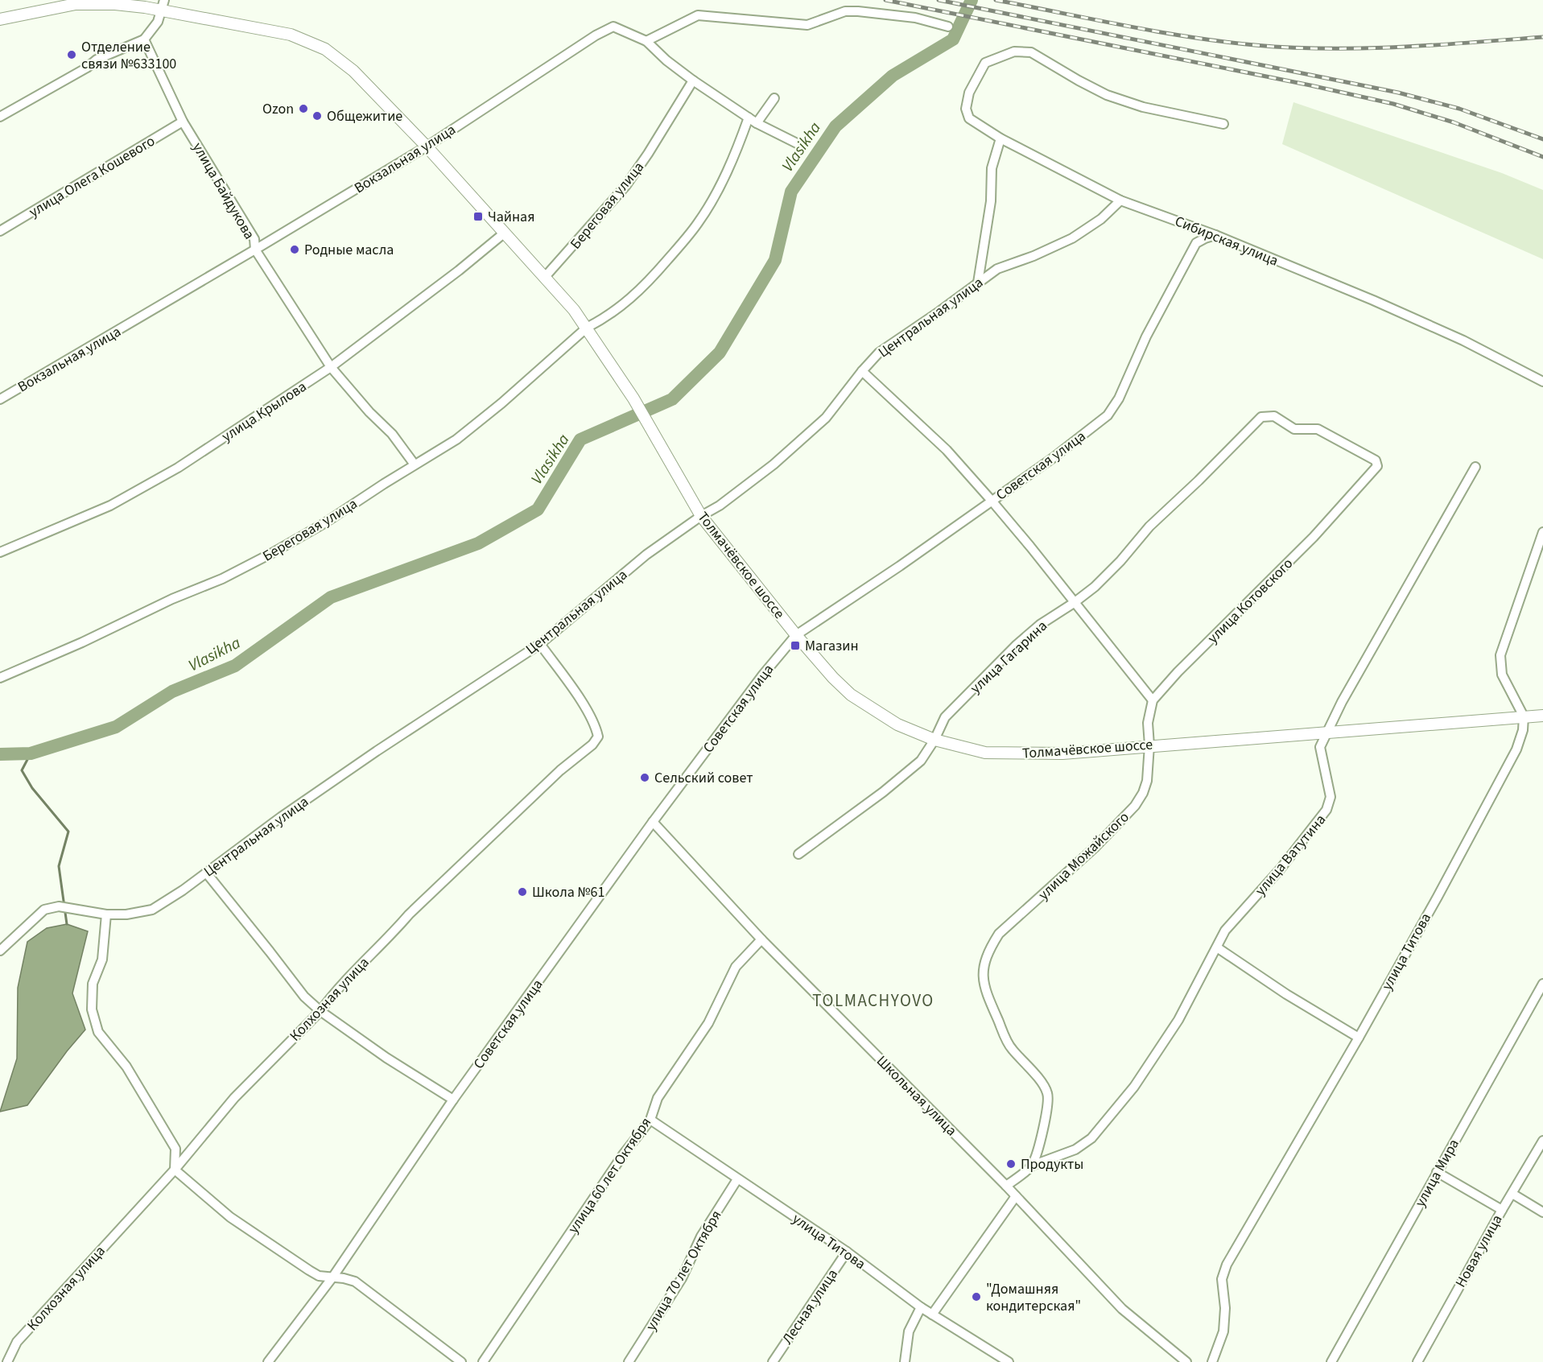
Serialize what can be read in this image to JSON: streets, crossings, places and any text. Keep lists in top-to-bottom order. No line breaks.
{"streets":{"main road":["Толмачёвское шоссе"],"street":["Вокзальная улица","улица Олега Кошевого","улица Байдукова","Береговая улица","Сибирская улица","Центральная улица","улица Крылова","Советская улица","улица Котовского","улица Гагарина","улица Ватутина","улица Можайского","улица Титова","Колхозная улица","Школьная улица","улица Мира","улица 60 лет Октября","Новая улица","улица 70 лет Октября","Лесная улица"]},"crossings":[["Вокзальная улица","улица Байдукова"],["Вокзальная улица","Береговая улица"],["Вокзальная улица","Толмачёвское шоссе"],["улица Олега Кошевого","улица Байдукова"],["улица Байдукова","Береговая улица"],["улица Байдукова","улица Крылова"],["Береговая улица","Толмачёвское шоссе"],["Сибирская улица","Центральная улица"],["Сибирская улица","Советская улица"],["Центральная улица","Толмачёвское шоссе"],["Центральная улица","Колхозная улица"],["улица Крылова","Толмачёвское шоссе"],["Советская улица","Толмачёвское шоссе"],["Советская улица","Школьная улица"],["Толмачёвское шоссе","улица Гагарина"],["Толмачёвское шоссе","улица Ватутина"],["Толмачёвское шоссе","улица Можайского"],["Толмачёвское шоссе","улица Титова"],["улица Котовского","улица Гагарина"],["улица Ватутина","улица Можайского"],["улица Ватутина","Школьная улица"],["улица Титова","улица 60 лет Октября"],["улица Титова","улица 70 лет Октября"],["улица Титова","Лесная улица"],["Школьная улица","улица 60 лет Октября"]],"districts":["TOLMACHYOVO"],"water":["Vlasikha"],"places":{"other":["Отделение связи №633100","Ozon","Общежитие","Родные масла","Сельский совет","Школа №61","Продукты","\"Домашняя кондитерская\""],"transit":["Чайная","Магазин"]}}
